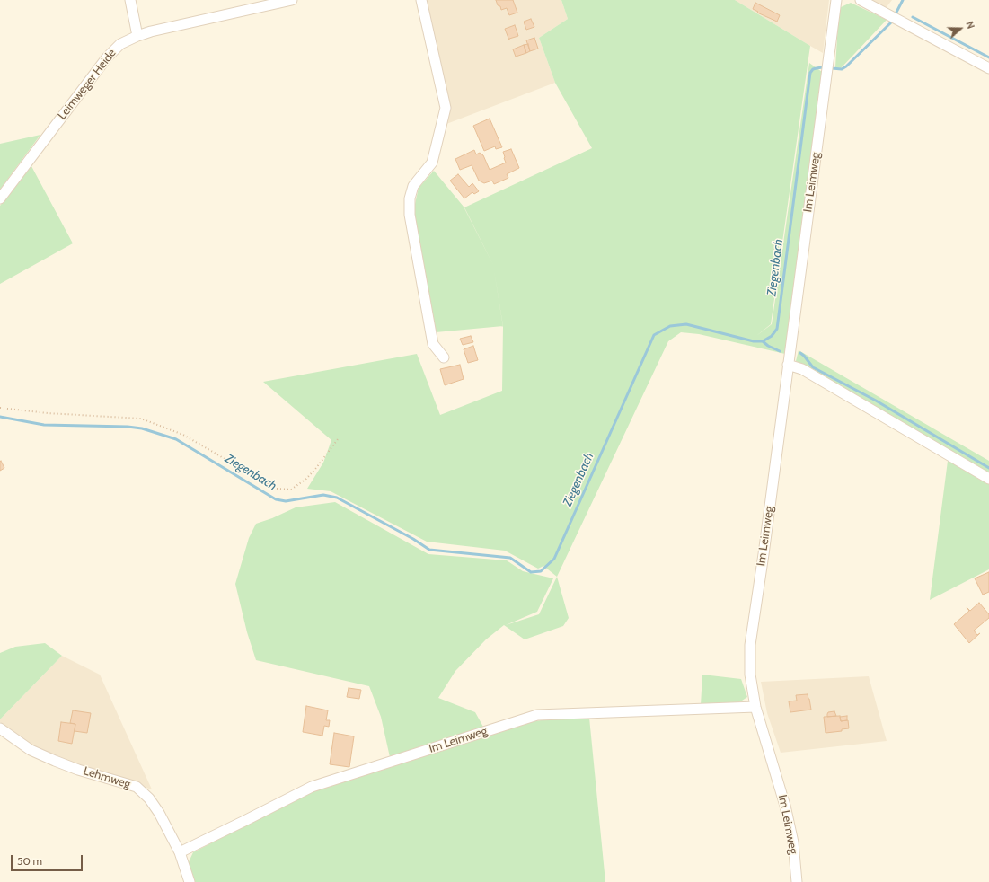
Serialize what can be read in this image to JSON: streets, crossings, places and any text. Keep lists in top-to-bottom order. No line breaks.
{"streets":{"street":["Leimweger Heide","Im Leimweg","Lehmweg"]},"crossings":[["Im Leimweg","Lehmweg"]],"water":["Ziegenbach"],"scale_bar":"50 m","north":"right"}
